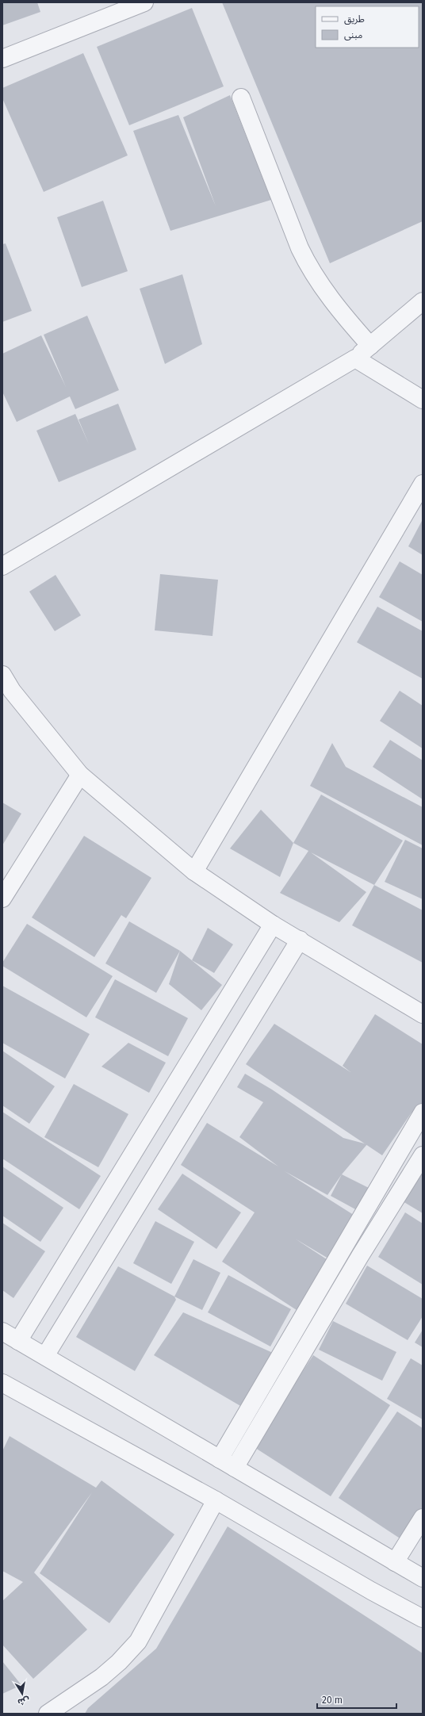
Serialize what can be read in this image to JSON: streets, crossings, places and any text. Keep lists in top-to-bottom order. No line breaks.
{"legend":["طريق","مبنى"],"scale_bar":"20 m","north":"bottom"}
